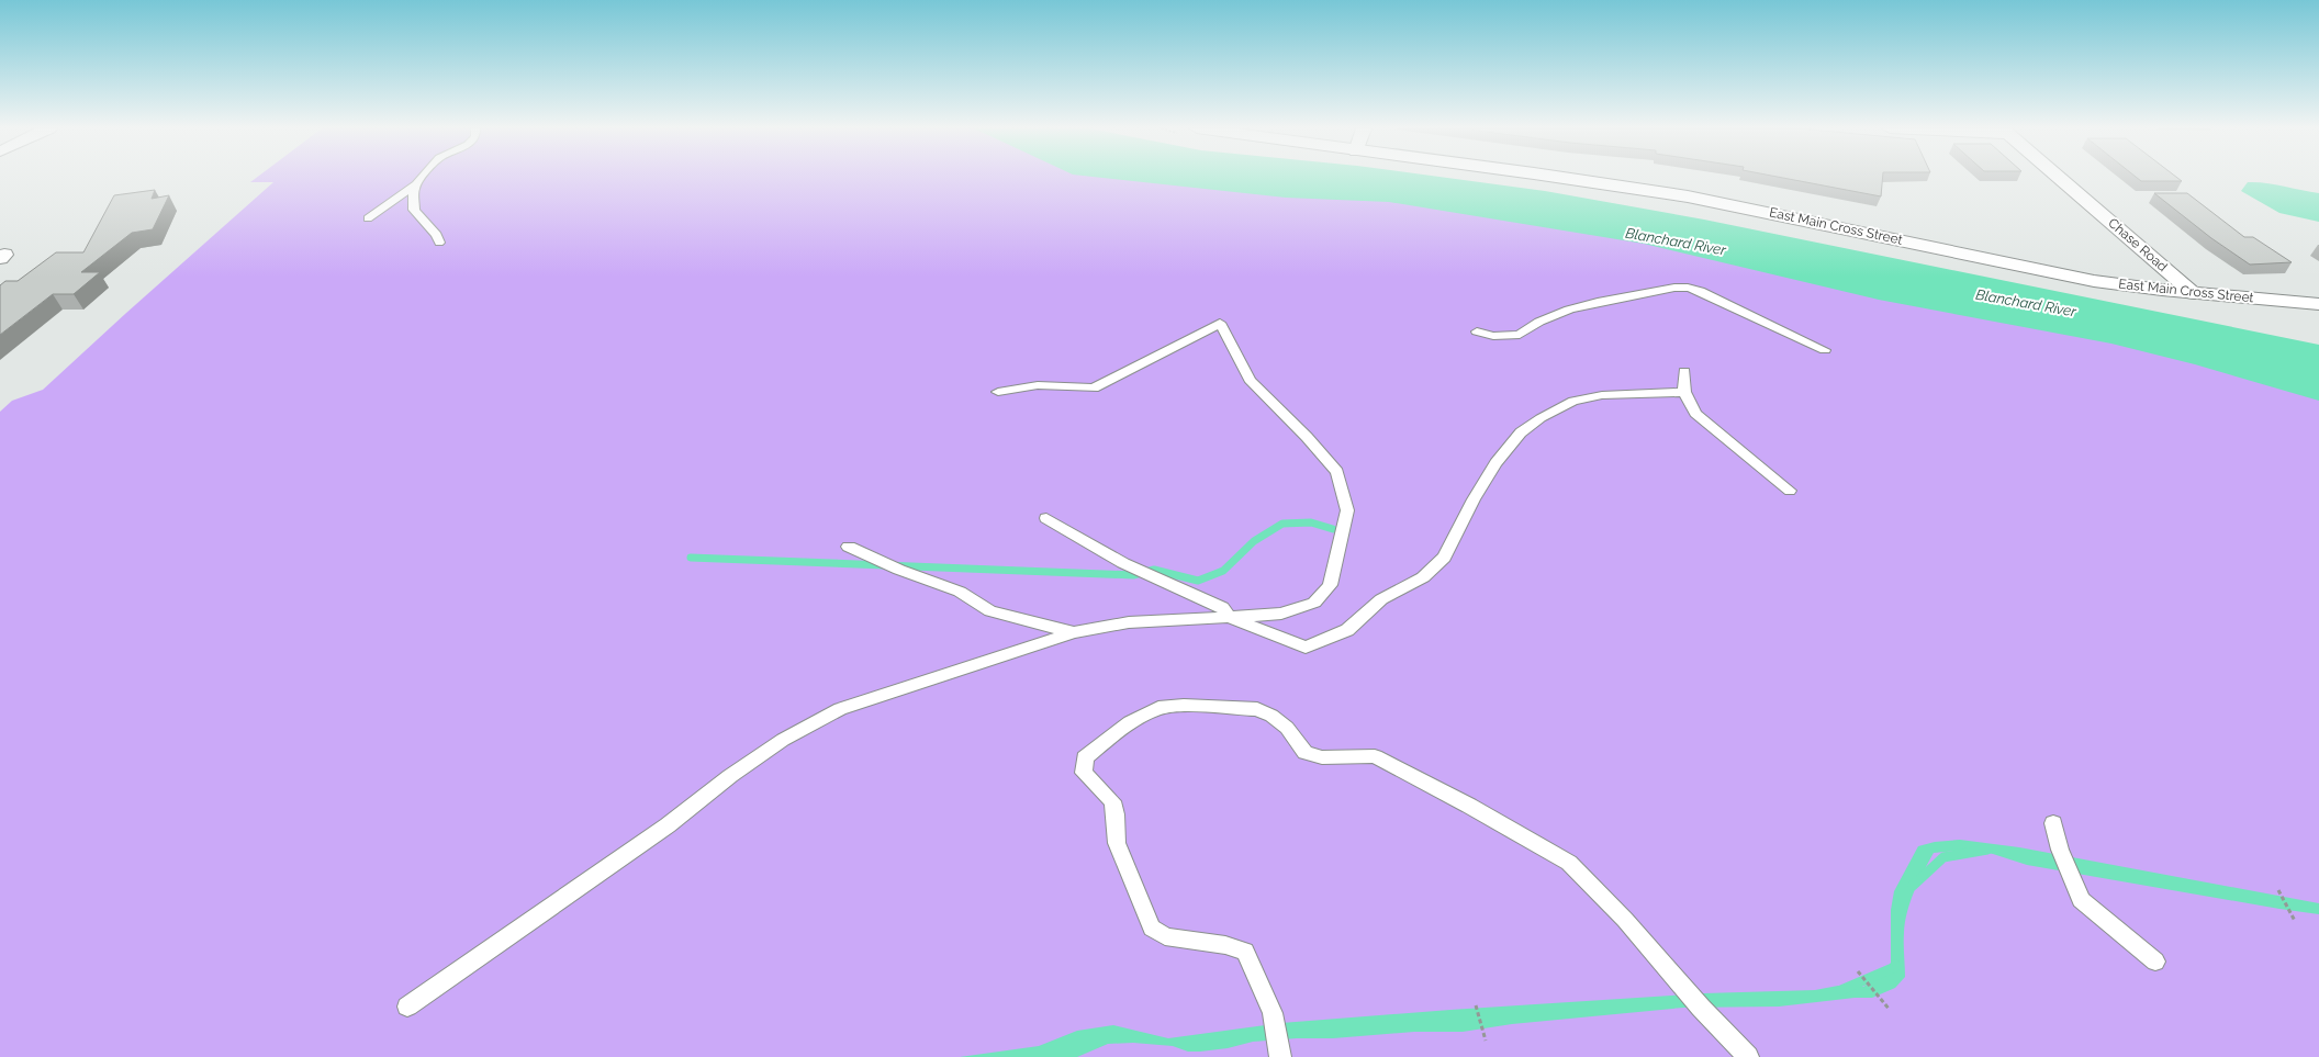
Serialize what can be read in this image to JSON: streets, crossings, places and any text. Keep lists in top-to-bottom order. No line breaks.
{"streets":{"main road":["East Main Cross Street","Chase Road"]},"crossings":[["East Main Cross Street","Chase Road"]],"water":["Blanchard River"]}
